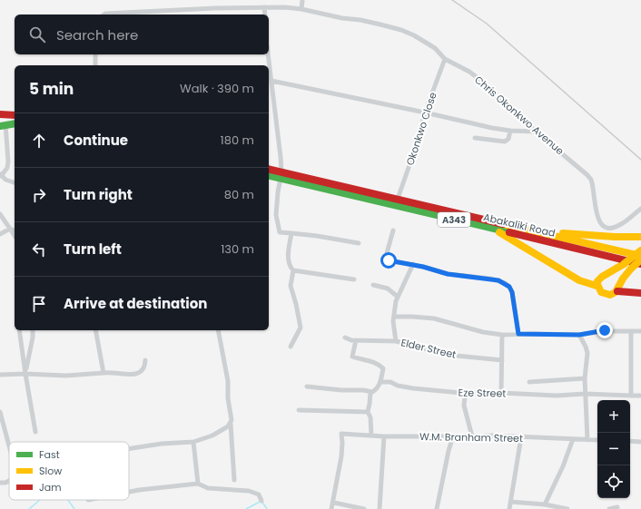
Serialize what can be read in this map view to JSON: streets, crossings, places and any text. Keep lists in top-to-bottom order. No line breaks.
{"streets":{"main road":["A343","Abakaliki Road"],"street":["Chris Okonkwo Avenue","Okonkwo Close","Elder Street","Eze Street","W.M. Branham Street"]},"crossings":[["Chris Okonkwo Avenue","Okonkwo Close"],["Okonkwo Close","Abakaliki Road"]],"legend":["Fast","Slow","Jam"],"page":{"search":"Search here","heading":["5 min","Walk · 390 m"],"list":[["Continue","180 m"],["Turn right","80 m"],["Turn left","130 m"],"Arrive at destination"],"map_buttons":["+","−"]}}
